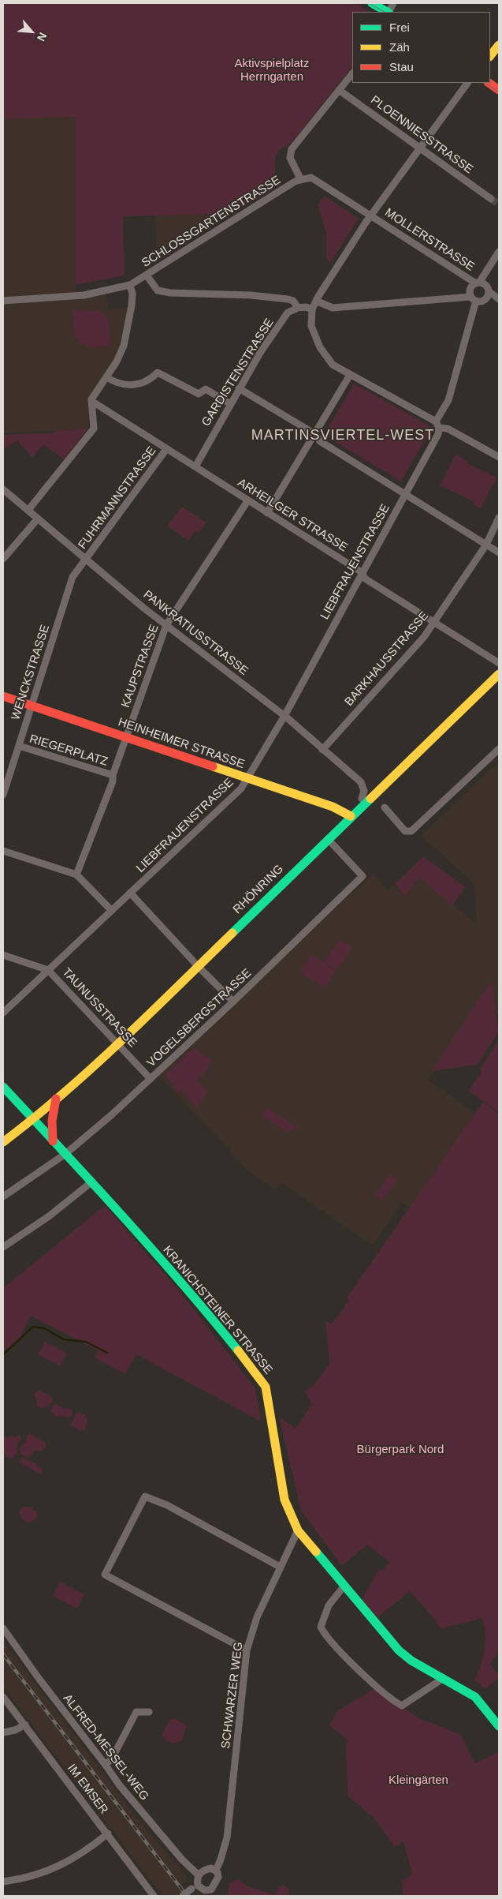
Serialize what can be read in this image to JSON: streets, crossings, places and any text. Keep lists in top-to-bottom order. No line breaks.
{"streets":{"main road":["HEINHEIMER STRASSE","RHÖNRING","KRANICHSTEINER STRASSE"],"street":["PLOENNIESSTRASSE","SCHLOSSGARTENSTRASSE","MOLLERSTRASSE","GARDISTENSTRASSE","FUHRMANNSTRASSE","ARHEILGER STRASSE","LIEBFRAUENSTRASSE","PANKRATIUSSTRASSE","BARKHAUSSTRASSE","KAUPSTRASSE","WENCKSTRASSE","RIEGERPLATZ","TAUNUSSTRASSE","VOGELSBERGSTRASSE","SCHWARZER WEG","ALFRED-MESSEL-WEG","IM EMSER"]},"crossings":[["SCHLOSSGARTENSTRASSE","MOLLERSTRASSE"],["GARDISTENSTRASSE","ARHEILGER STRASSE"],["FUHRMANNSTRASSE","ARHEILGER STRASSE"],["FUHRMANNSTRASSE","PANKRATIUSSTRASSE"],["FUHRMANNSTRASSE","WENCKSTRASSE"],["ARHEILGER STRASSE","LIEBFRAUENSTRASSE"],["ARHEILGER STRASSE","BARKHAUSSTRASSE"],["ARHEILGER STRASSE","KAUPSTRASSE"],["LIEBFRAUENSTRASSE","PANKRATIUSSTRASSE"],["LIEBFRAUENSTRASSE","HEINHEIMER STRASSE"],["LIEBFRAUENSTRASSE","TAUNUSSTRASSE"],["PANKRATIUSSTRASSE","BARKHAUSSTRASSE"],["PANKRATIUSSTRASSE","KAUPSTRASSE"],["PANKRATIUSSTRASSE","WENCKSTRASSE"],["KAUPSTRASSE","HEINHEIMER STRASSE"],["KAUPSTRASSE","RIEGERPLATZ"],["WENCKSTRASSE","HEINHEIMER STRASSE"],["WENCKSTRASSE","RIEGERPLATZ"],["HEINHEIMER STRASSE","RHÖNRING"],["RHÖNRING","TAUNUSSTRASSE"],["RHÖNRING","VOGELSBERGSTRASSE"],["RHÖNRING","KRANICHSTEINER STRASSE"],["TAUNUSSTRASSE","VOGELSBERGSTRASSE"],["VOGELSBERGSTRASSE","KRANICHSTEINER STRASSE"],["KRANICHSTEINER STRASSE","SCHWARZER WEG"],["SCHWARZER WEG","ALFRED-MESSEL-WEG"]],"districts":["MARTINSVIERTEL-WEST"],"parks":["Aktivspielplatz Herrngarten","Bürgerpark Nord","Kleingärten"],"legend":["Frei","Zäh","Stau"],"north":"bottom right"}
